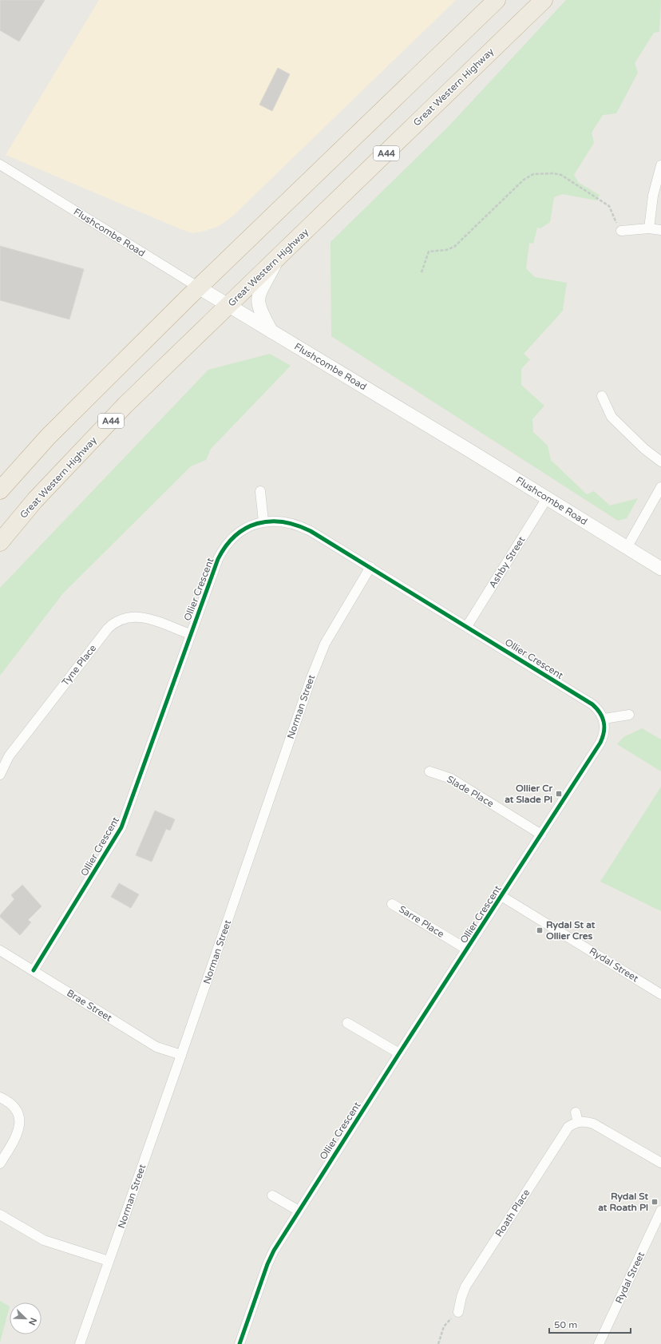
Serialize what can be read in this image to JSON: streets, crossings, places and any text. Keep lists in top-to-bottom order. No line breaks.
{"streets":{"highway":["Great Western Highway","A44"],"street":["Flushcombe Road","Ashby Street","Ollier Crescent","Tyne Place","Norman Street","Slade Place","Sarre Place","Rydal Street","Brae Street","Roath Place"]},"crossings":[["Great Western Highway","Flushcombe Road"],["Flushcombe Road","Ashby Street"],["Ashby Street","Ollier Crescent"],["Ollier Crescent","Tyne Place"],["Ollier Crescent","Norman Street"],["Ollier Crescent","Slade Place"],["Ollier Crescent","Sarre Place"],["Ollier Crescent","Rydal Street"],["Ollier Crescent","Brae Street"],["Norman Street","Brae Street"]],"places":{"transit":["Ollier Cr at Slade Pl","Rydal St at Ollier Cres","Rydal St at Roath Pl"]},"scale_bar":"50 m","north":"bottom right"}
